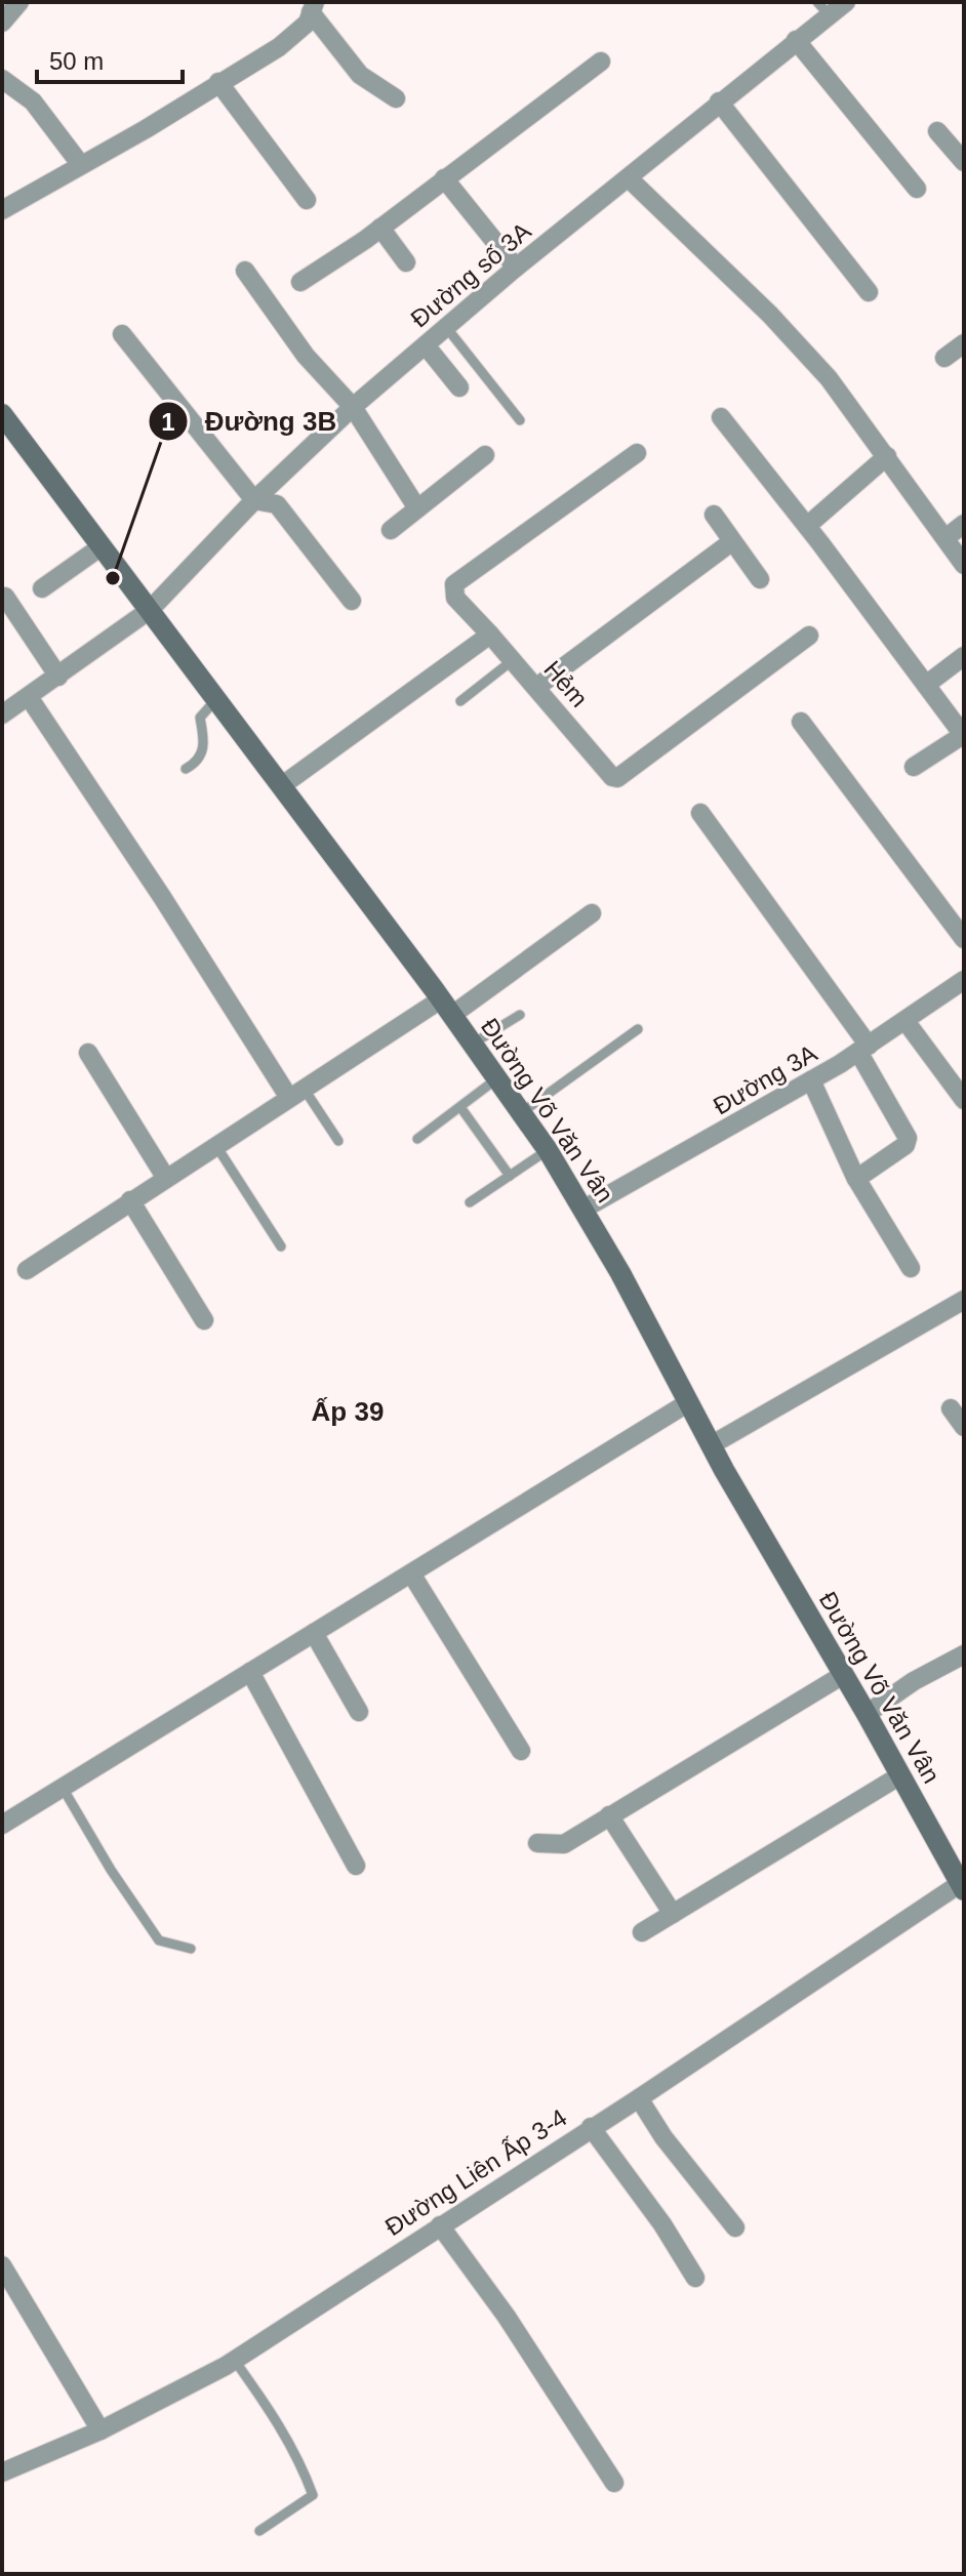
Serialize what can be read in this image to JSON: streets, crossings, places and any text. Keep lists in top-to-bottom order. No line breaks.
{"streets":{"street":["Đường số 3A","Hẻm","Đường 3A","Đường Võ Văn Vân","Đường Liên Ấp 3-4"]},"crossings":[["Đường số 3A","Đường Võ Văn Vân"],["Đường 3A","Đường Võ Văn Vân"],["Đường Võ Văn Vân","Đường Liên Ấp 3-4"]],"districts":["Ấp 39"],"places":["Đường 3B"],"scale_bar":"50 m"}
